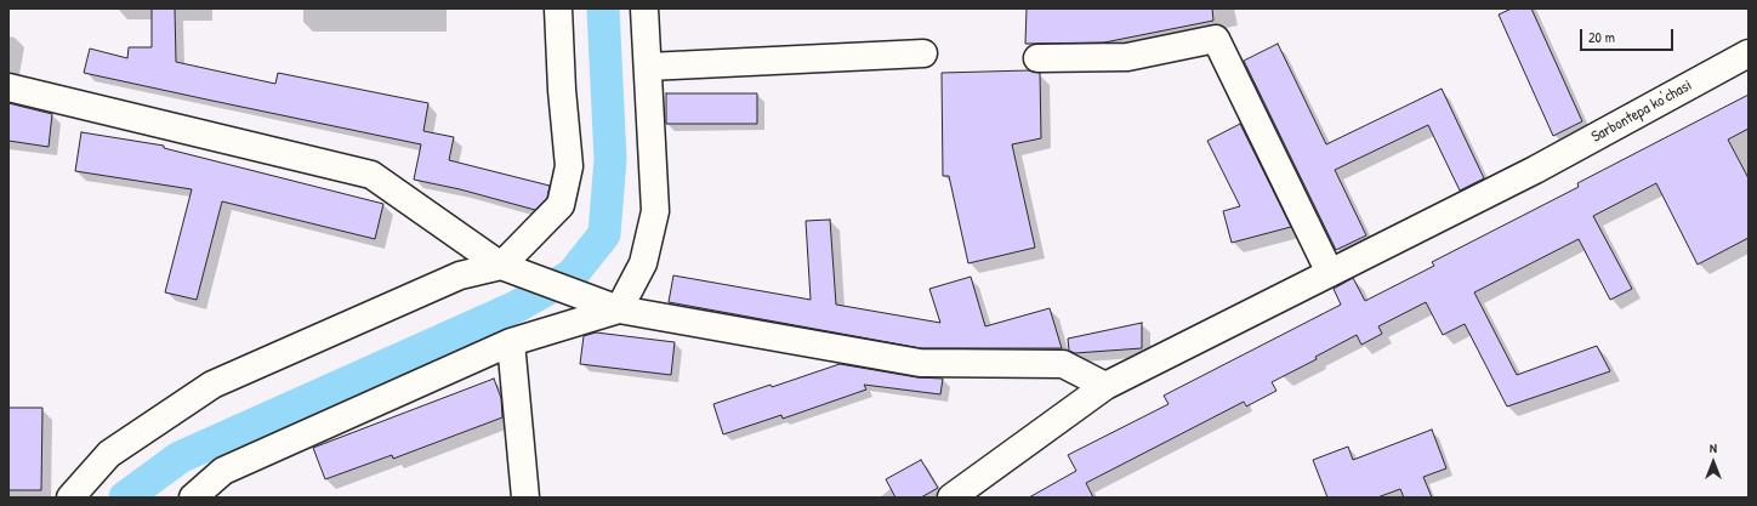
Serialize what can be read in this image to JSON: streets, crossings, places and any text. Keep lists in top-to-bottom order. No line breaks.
{"streets":{"street":["Sarbontepa ko'chasi"]},"scale_bar":"20 m","north":"top"}
